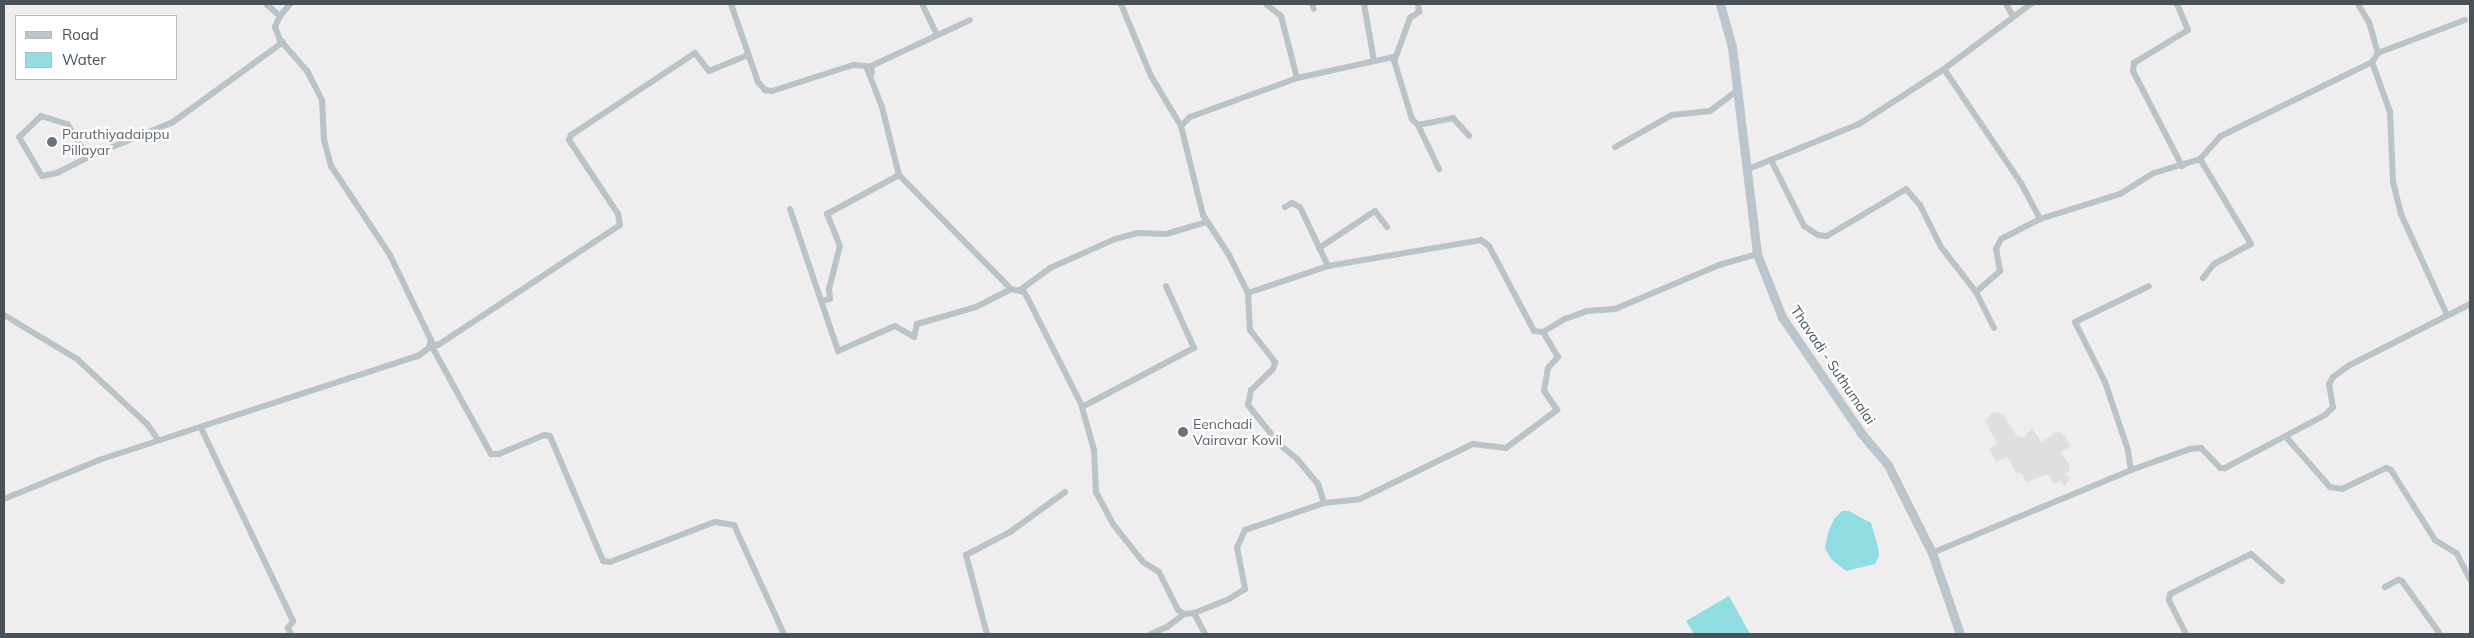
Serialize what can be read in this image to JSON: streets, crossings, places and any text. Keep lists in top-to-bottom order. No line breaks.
{"streets":{"main road":["Thavadi - Suthumalai"]},"places":["Paruthiyadaippu Pillayar","Eenchadi Vairavar Kovil"],"legend":["Road","Water"]}
